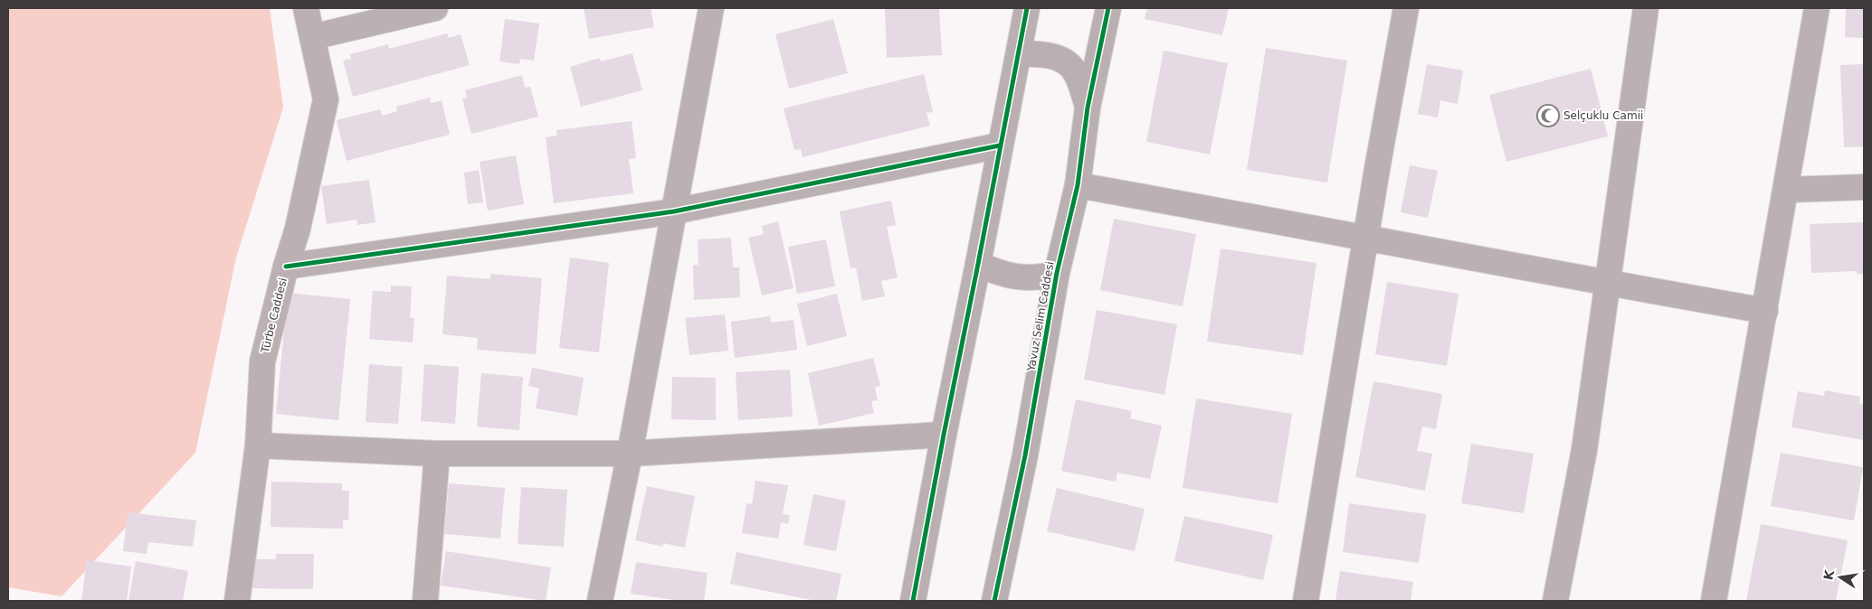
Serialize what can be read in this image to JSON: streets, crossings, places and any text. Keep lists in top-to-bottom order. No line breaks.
{"streets":{"main road":["Yavuz Selim Caddesi"],"street":["Türbe Caddesi"]},"places":{"mosque":["Selçuklu Camii"]},"north":"left"}
